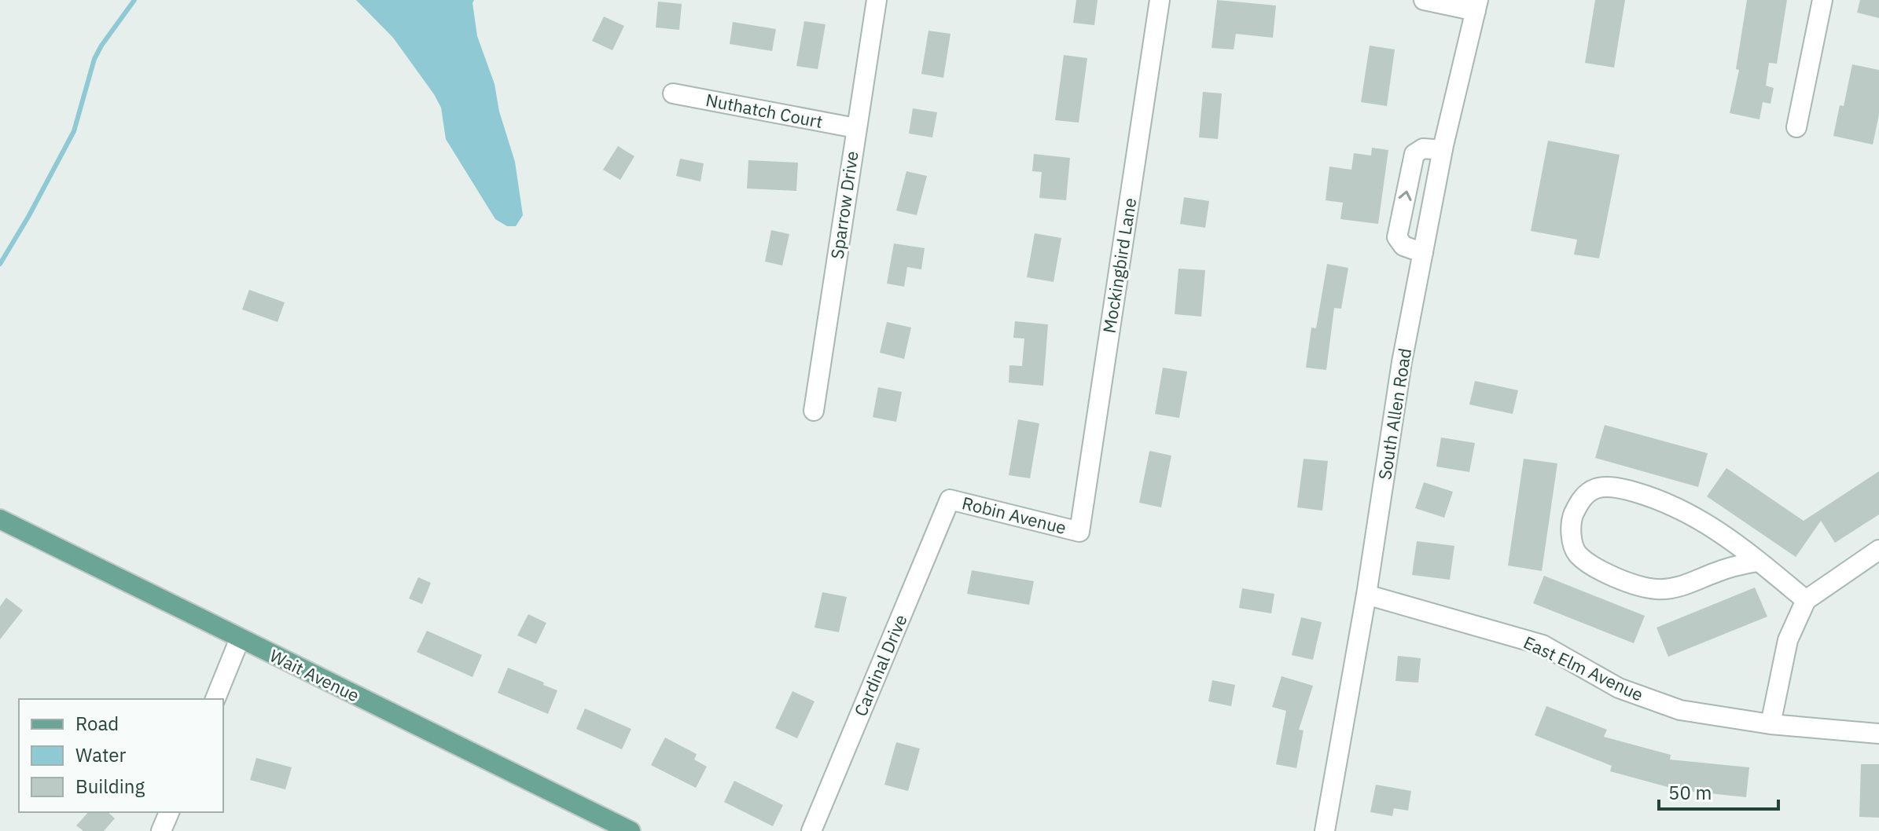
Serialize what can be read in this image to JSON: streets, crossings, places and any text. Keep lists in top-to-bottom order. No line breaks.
{"streets":{"main road":["Wait Avenue"],"street":["Nuthatch Court","Sparrow Drive","Mockingbird Lane","South Allen Road","Robin Avenue","Cardinal Drive","East Elm Avenue"]},"crossings":[["Nuthatch Court","Sparrow Drive"],["Mockingbird Lane","Robin Avenue"],["South Allen Road","East Elm Avenue"],["Robin Avenue","Cardinal Drive"]],"legend":["Road","Water","Building"],"scale_bar":"50 m"}
